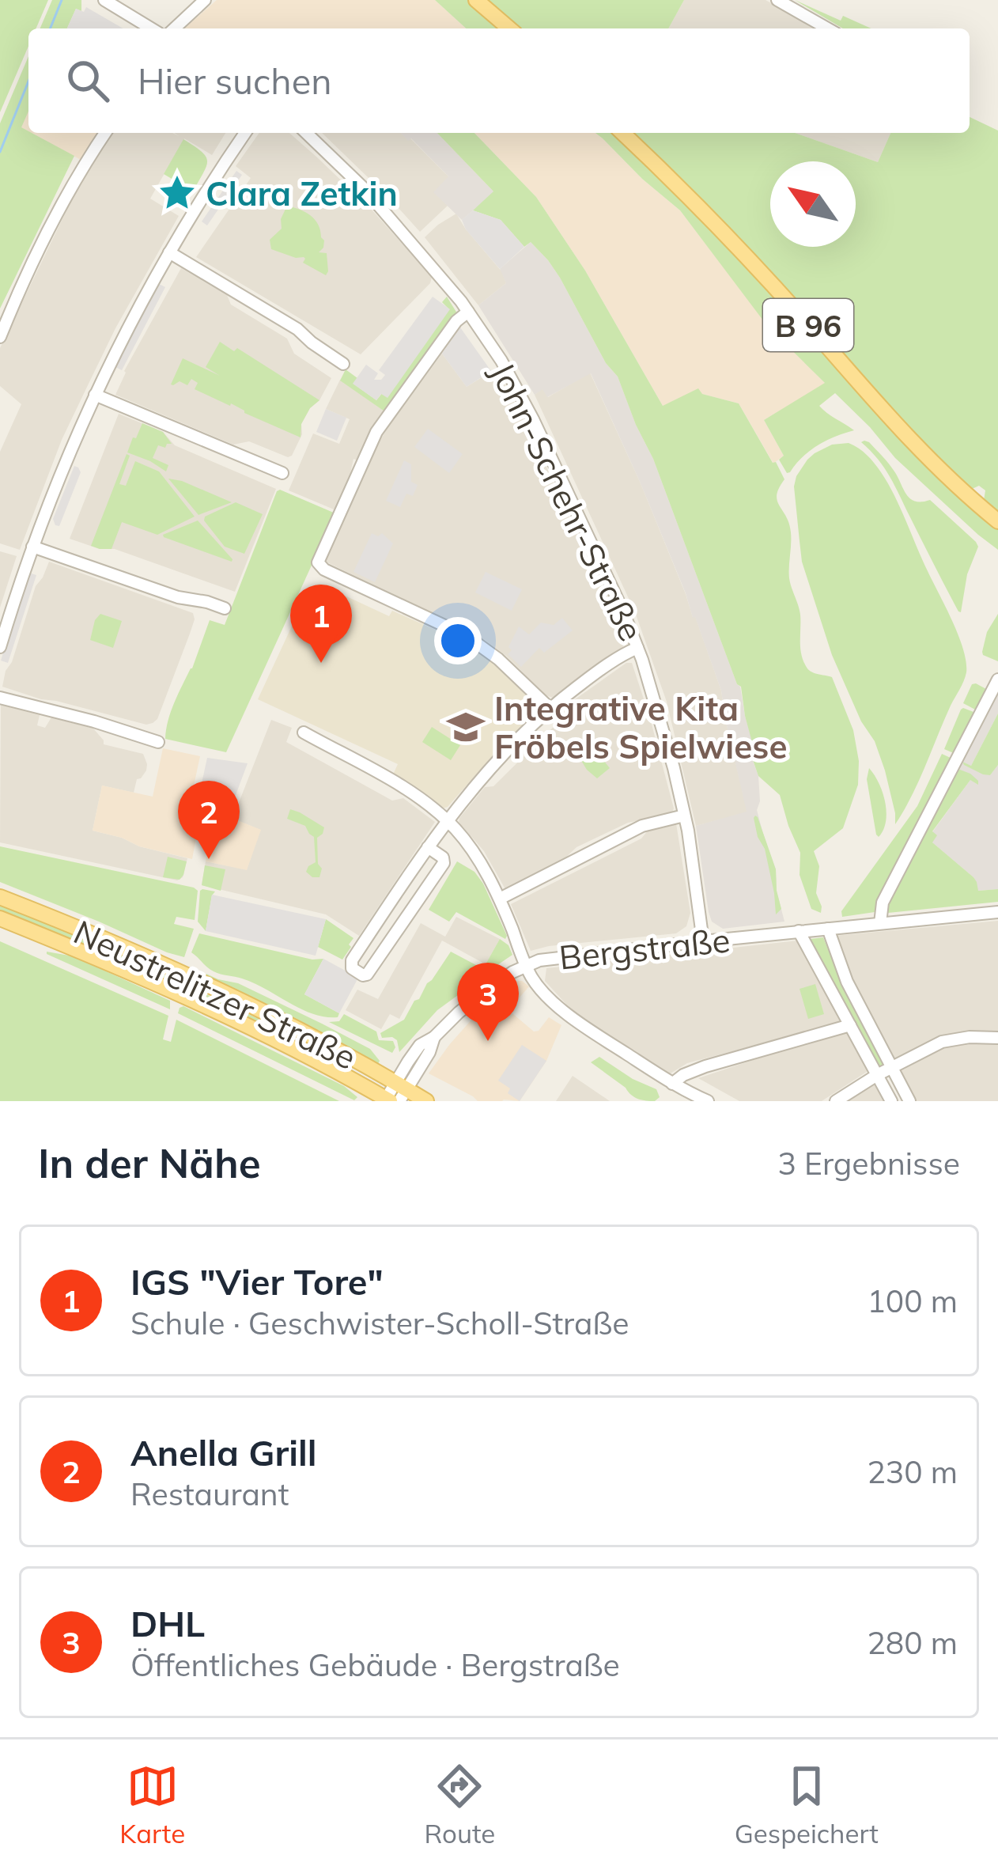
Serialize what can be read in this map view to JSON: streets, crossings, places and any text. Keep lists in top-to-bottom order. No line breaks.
{"streets":{"main road":["B 96","Neustrelitzer Straße"],"street":["John-Schehr-Straße","Bergstraße"]},"crossings":[["John-Schehr-Straße","Bergstraße"],["Bergstraße","Neustrelitzer Straße"]],"places":{"place":["Clara Zetkin"],"school or university":["Integrative Kita Fröbels Spielwiese"]},"north":"top left","page":{"search":"Hier suchen","pins":["1","2","3"],"heading":["In der Nähe","3 Ergebnisse"],"list":[{"mark":"1","name":"IGS \"Vier Tore\"","note":"Schule · Geschwister-Scholl-Straße","value":"100 m"},{"mark":"2","name":"Anella Grill","note":"Restaurant","value":"230 m"},{"mark":"3","name":"DHL","note":"Öffentliches Gebäude · Bergstraße","value":"280 m"}],"nav":["Karte","Route","Gespeichert"]}}
